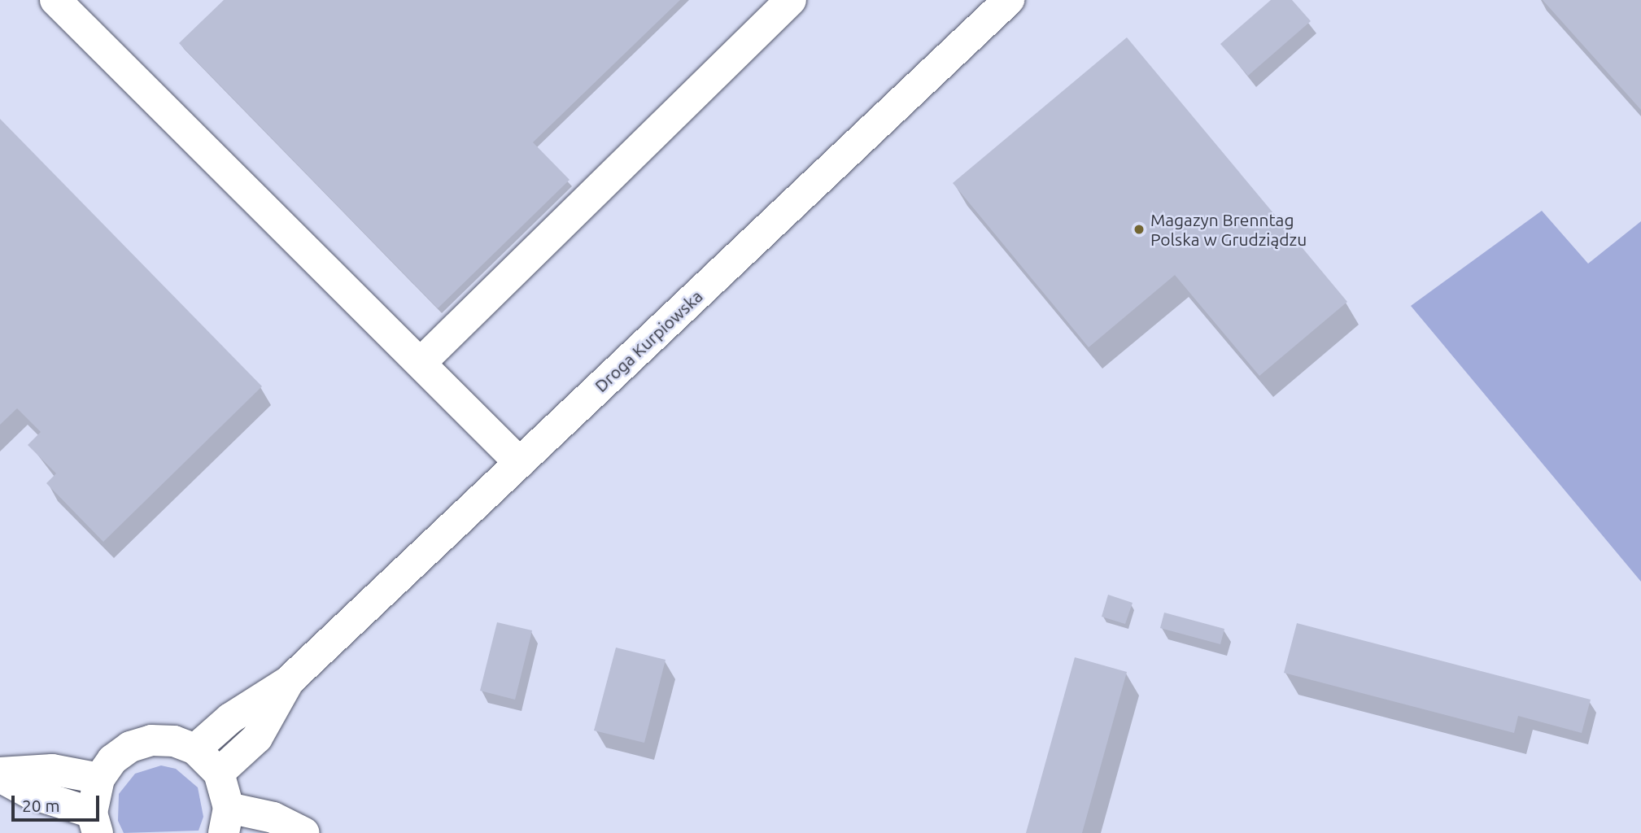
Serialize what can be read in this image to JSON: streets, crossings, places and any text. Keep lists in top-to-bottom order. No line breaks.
{"streets":{"street":["Droga Kurpiowska"]},"places":["Magazyn Brenntag Polska w Grudziądzu"],"scale_bar":"20 m"}
